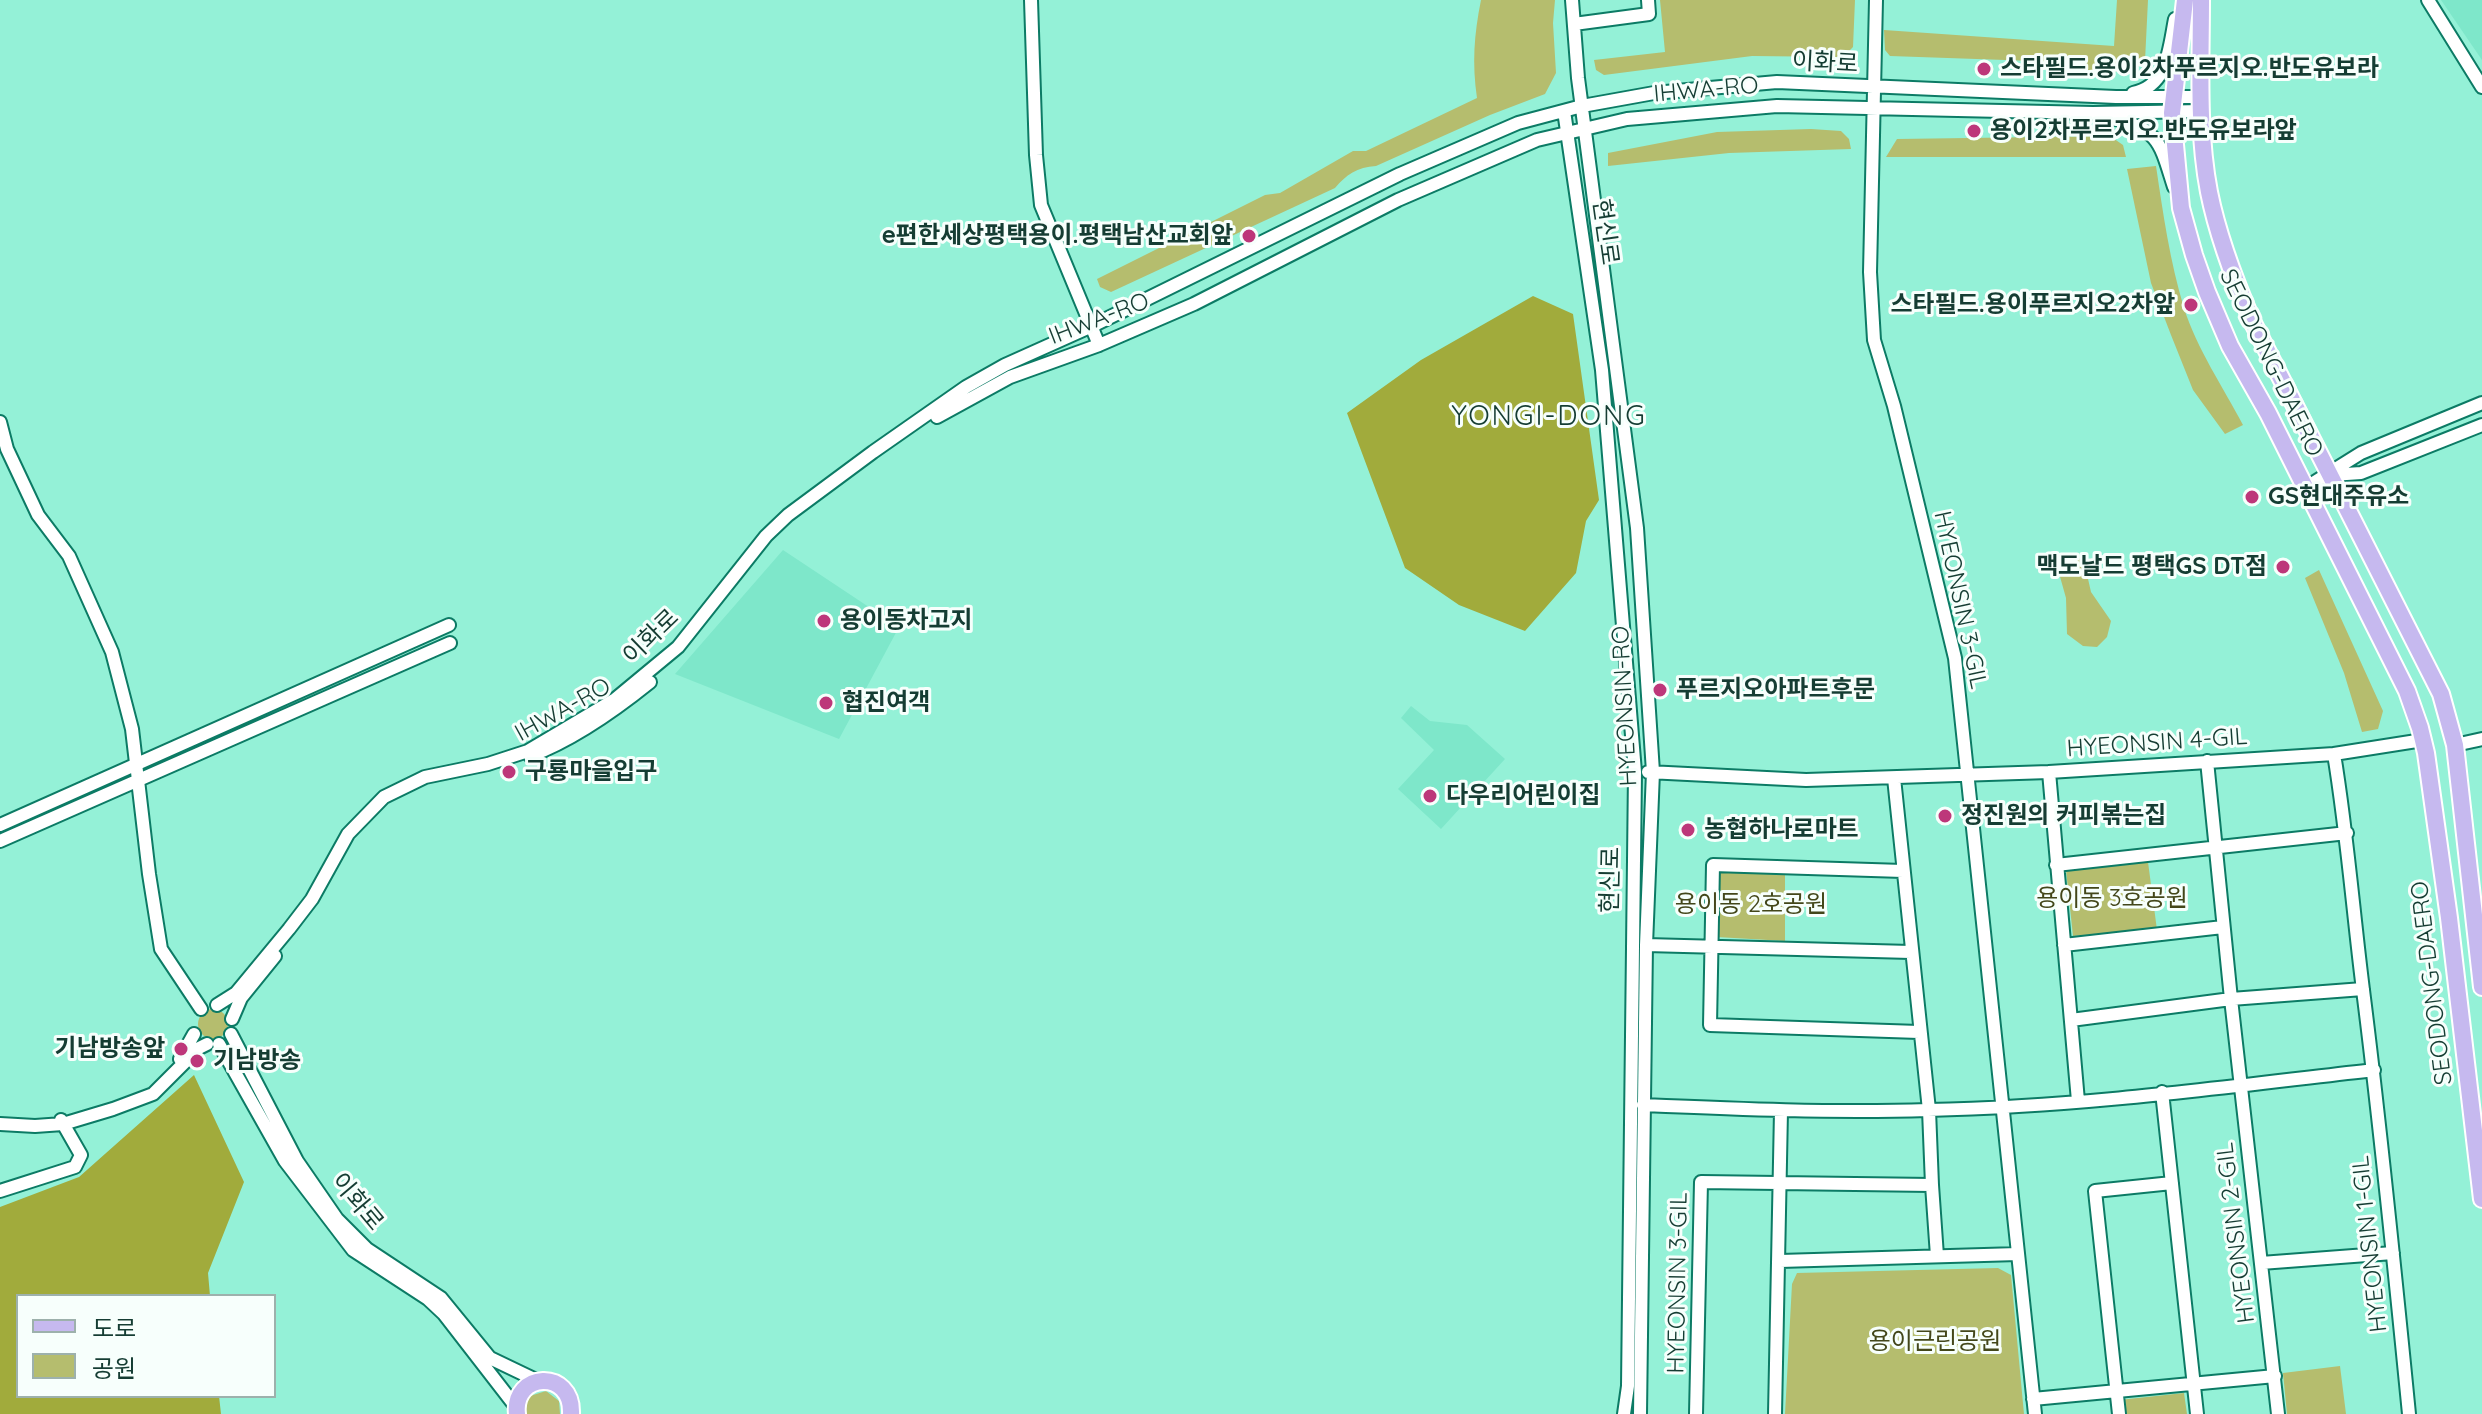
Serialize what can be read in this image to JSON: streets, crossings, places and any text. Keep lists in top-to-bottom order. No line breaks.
{"streets":{"main road":["SEODONG-DAERO"],"street":["이화로","IHWA-RO","현신로","HYEONSIN 3-GIL","HYEONSIN-RO","HYEONSIN 4-GIL","HYEONSIN 2-GIL","HYEONSIN 1-GIL"]},"crossings":[["이화로","IHWA-RO"],["이화로","현신로"],["이화로","SEODONG-DAERO"],["이화로","HYEONSIN 3-GIL"],["이화로","HYEONSIN-RO"],["IHWA-RO","현신로"],["IHWA-RO","SEODONG-DAERO"],["IHWA-RO","HYEONSIN 3-GIL"],["IHWA-RO","HYEONSIN-RO"],["현신로","HYEONSIN 4-GIL"],["SEODONG-DAERO","HYEONSIN 4-GIL"],["HYEONSIN 3-GIL","HYEONSIN 4-GIL"],["HYEONSIN-RO","HYEONSIN 4-GIL"],["HYEONSIN 4-GIL","HYEONSIN 2-GIL"],["HYEONSIN 4-GIL","HYEONSIN 1-GIL"]],"districts":["YONGI-DONG"],"parks":["용이동 3호공원","용이동 2호공원","용이근린공원"],"places":["스타필드.용이2차푸르지오.반도유보라","용이2차푸르지오.반도유보라앞","e편한세상평택용이.평택남산교회앞","스타필드.용이푸르지오2차앞","GS현대주유소","맥도날드 평택GS DT점","용이동차고지","푸르지오아파트후문","협진여객","구룡마을입구","다우리어린이집","정진원의 커피볶는집","농협하나로마트","기남방송앞","기남방송"],"legend":["도로","공원"]}
